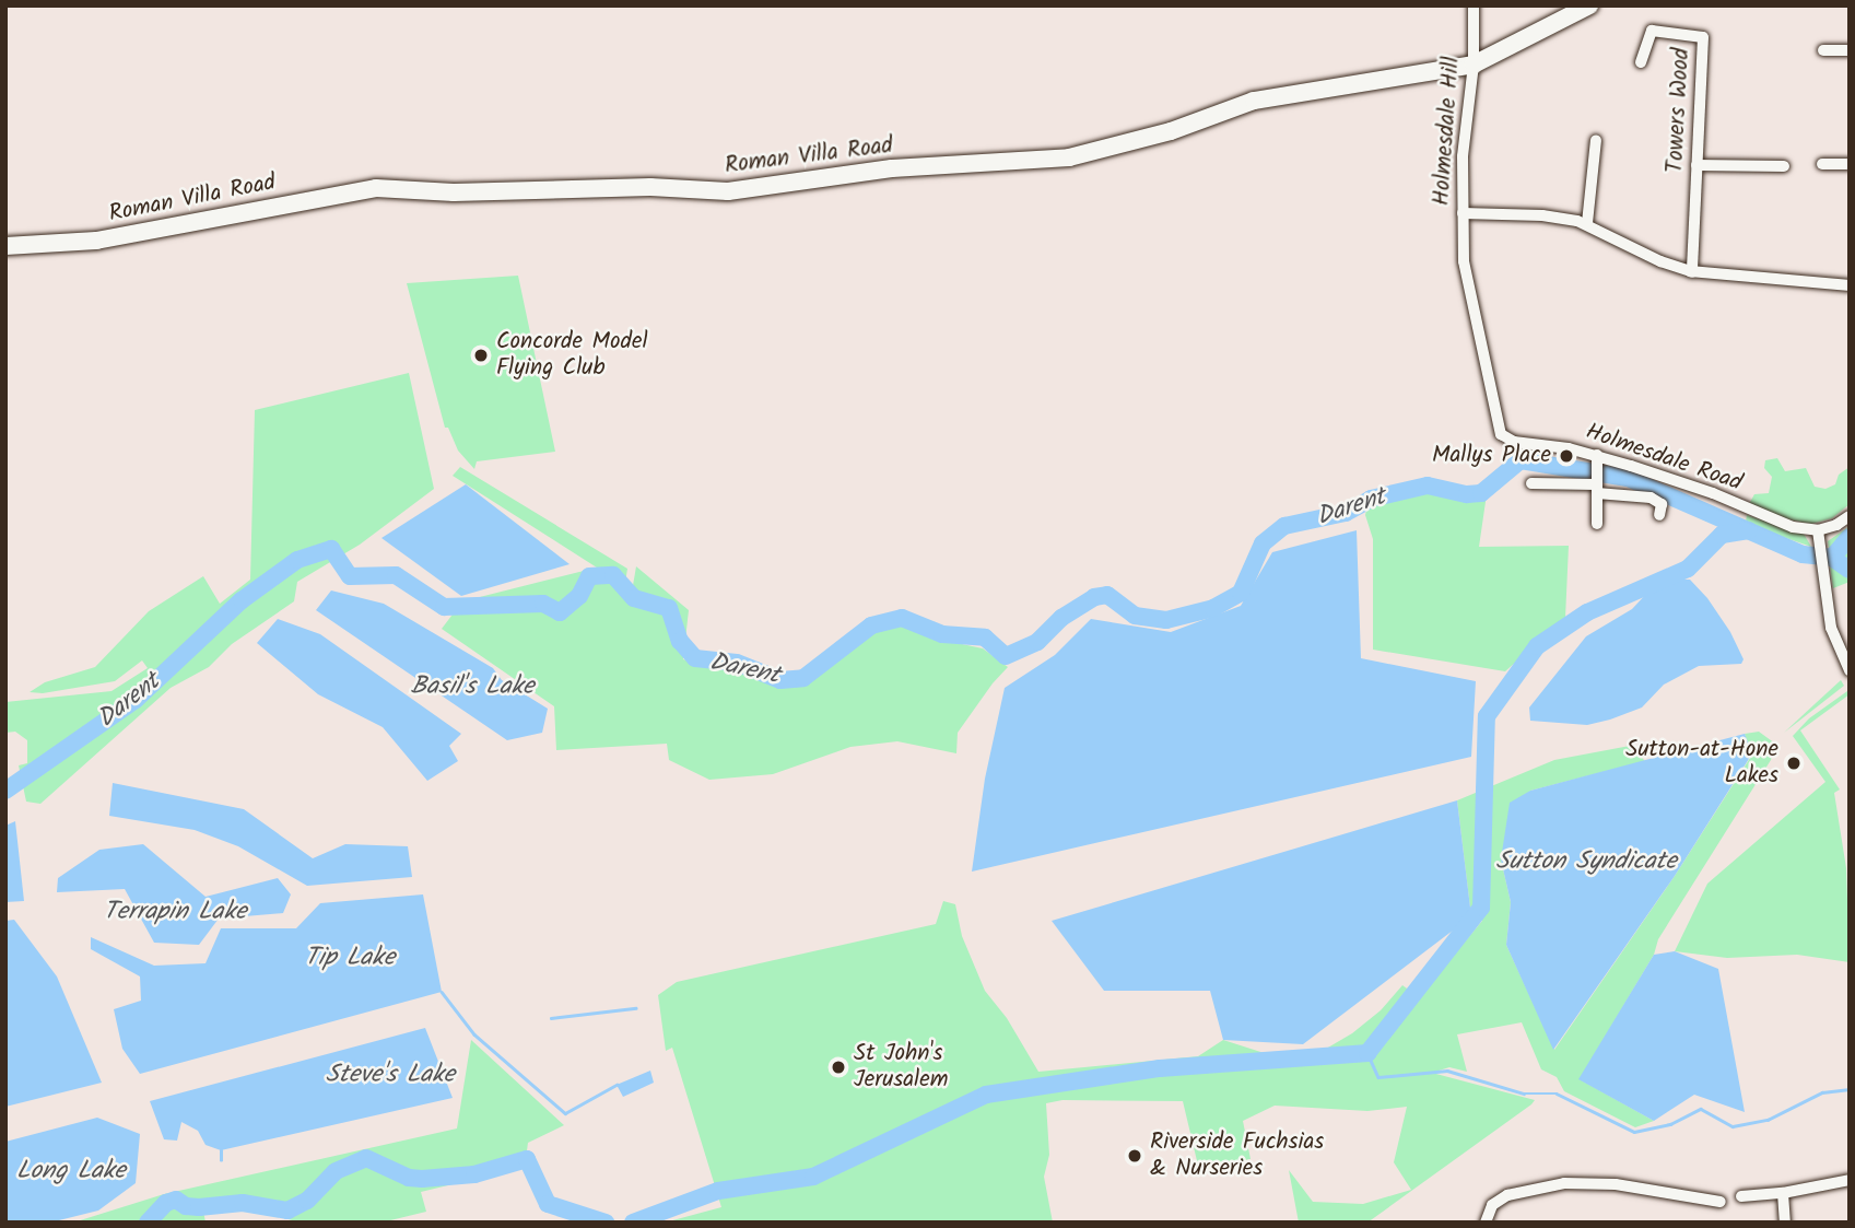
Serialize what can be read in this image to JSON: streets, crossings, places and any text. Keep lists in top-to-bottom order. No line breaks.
{"streets":{"street":["Towers Wood","Holmesdale Hill","Roman Villa Road","Holmesdale Road"]},"crossings":[["Holmesdale Hill","Roman Villa Road"],["Holmesdale Hill","Holmesdale Road"]],"water":["Darent","Basil's Lake","Sutton Syndicate","Terrapin Lake","Tip Lake","Steve's Lake","Long Lake"],"places":["Concorde Model Flying Club","Mallys Place","Sutton-at-Hone Lakes","St John's Jerusalem","Riverside Fuchsias & Nurseries"]}
